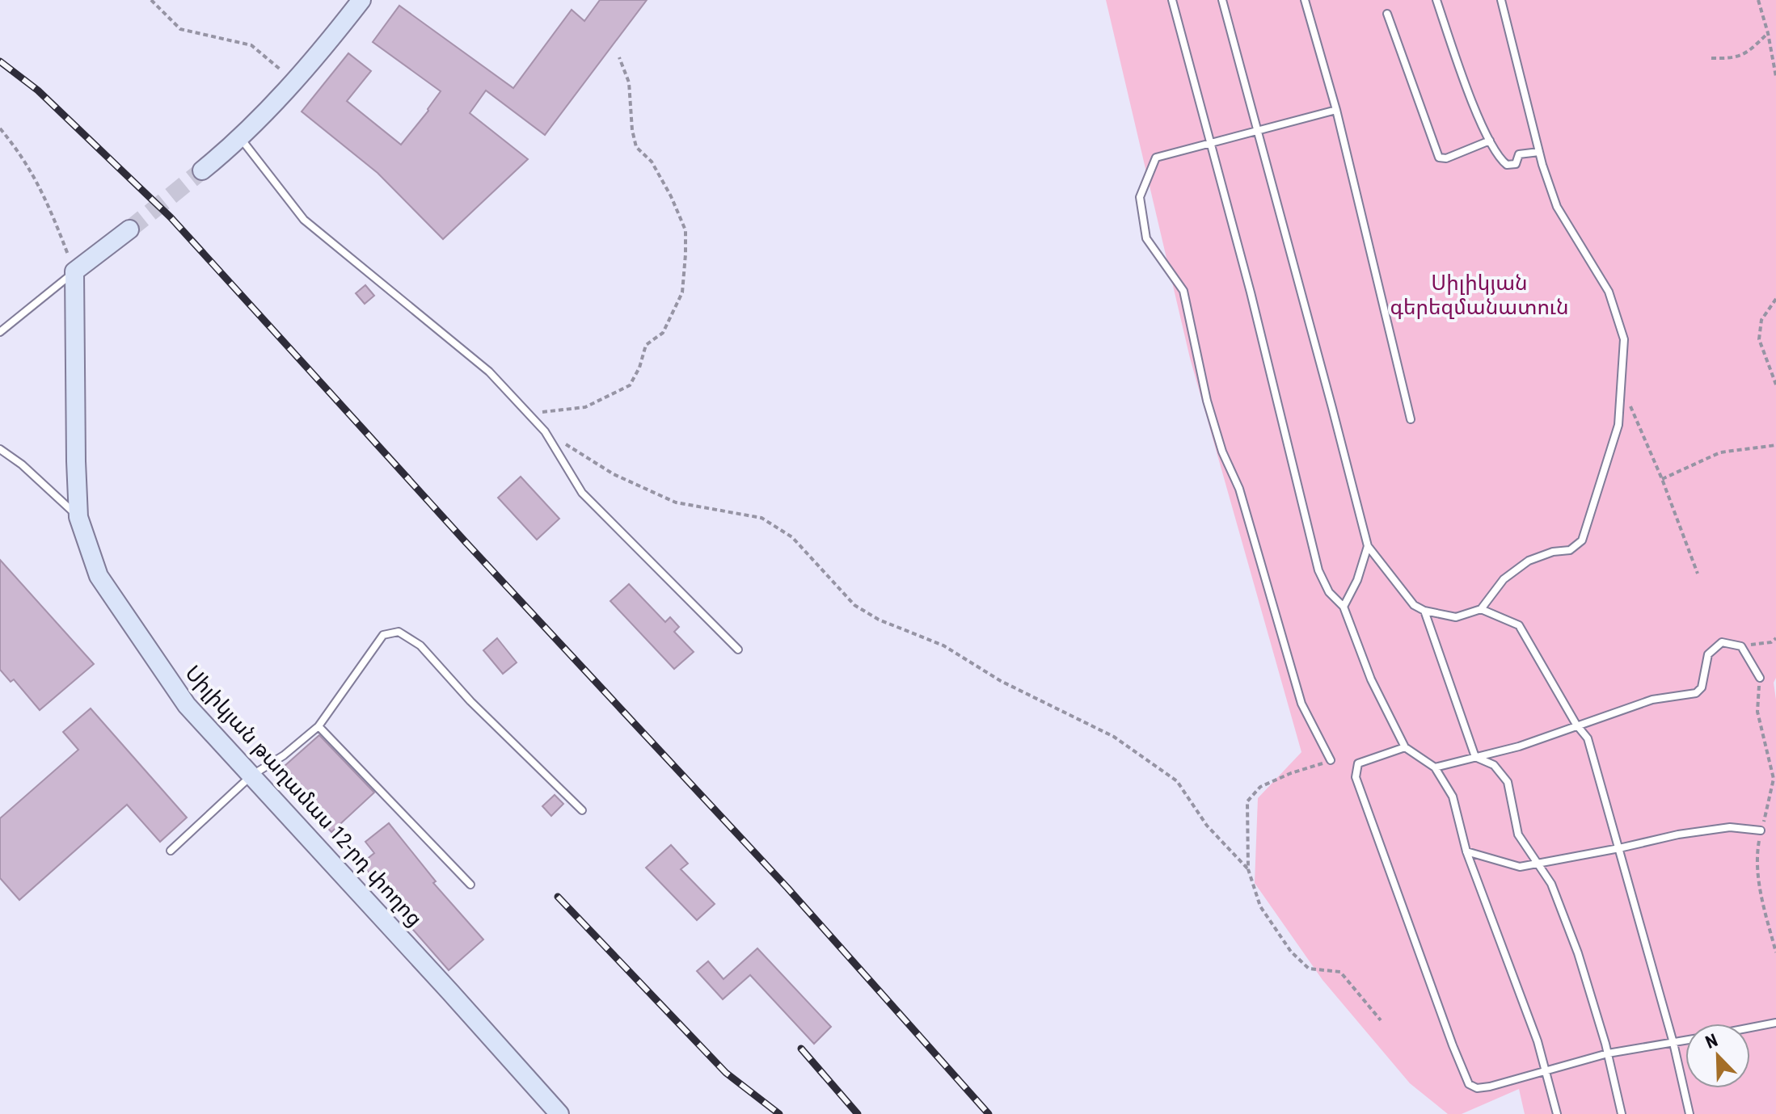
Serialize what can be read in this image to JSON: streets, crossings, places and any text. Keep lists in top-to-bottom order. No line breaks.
{"streets":{"main road":["Սիլիկյան թաղամաս 12-րդ փողոց"]},"parks":["Սիլիկյան գերեզմանատուն"],"north":"top left"}
